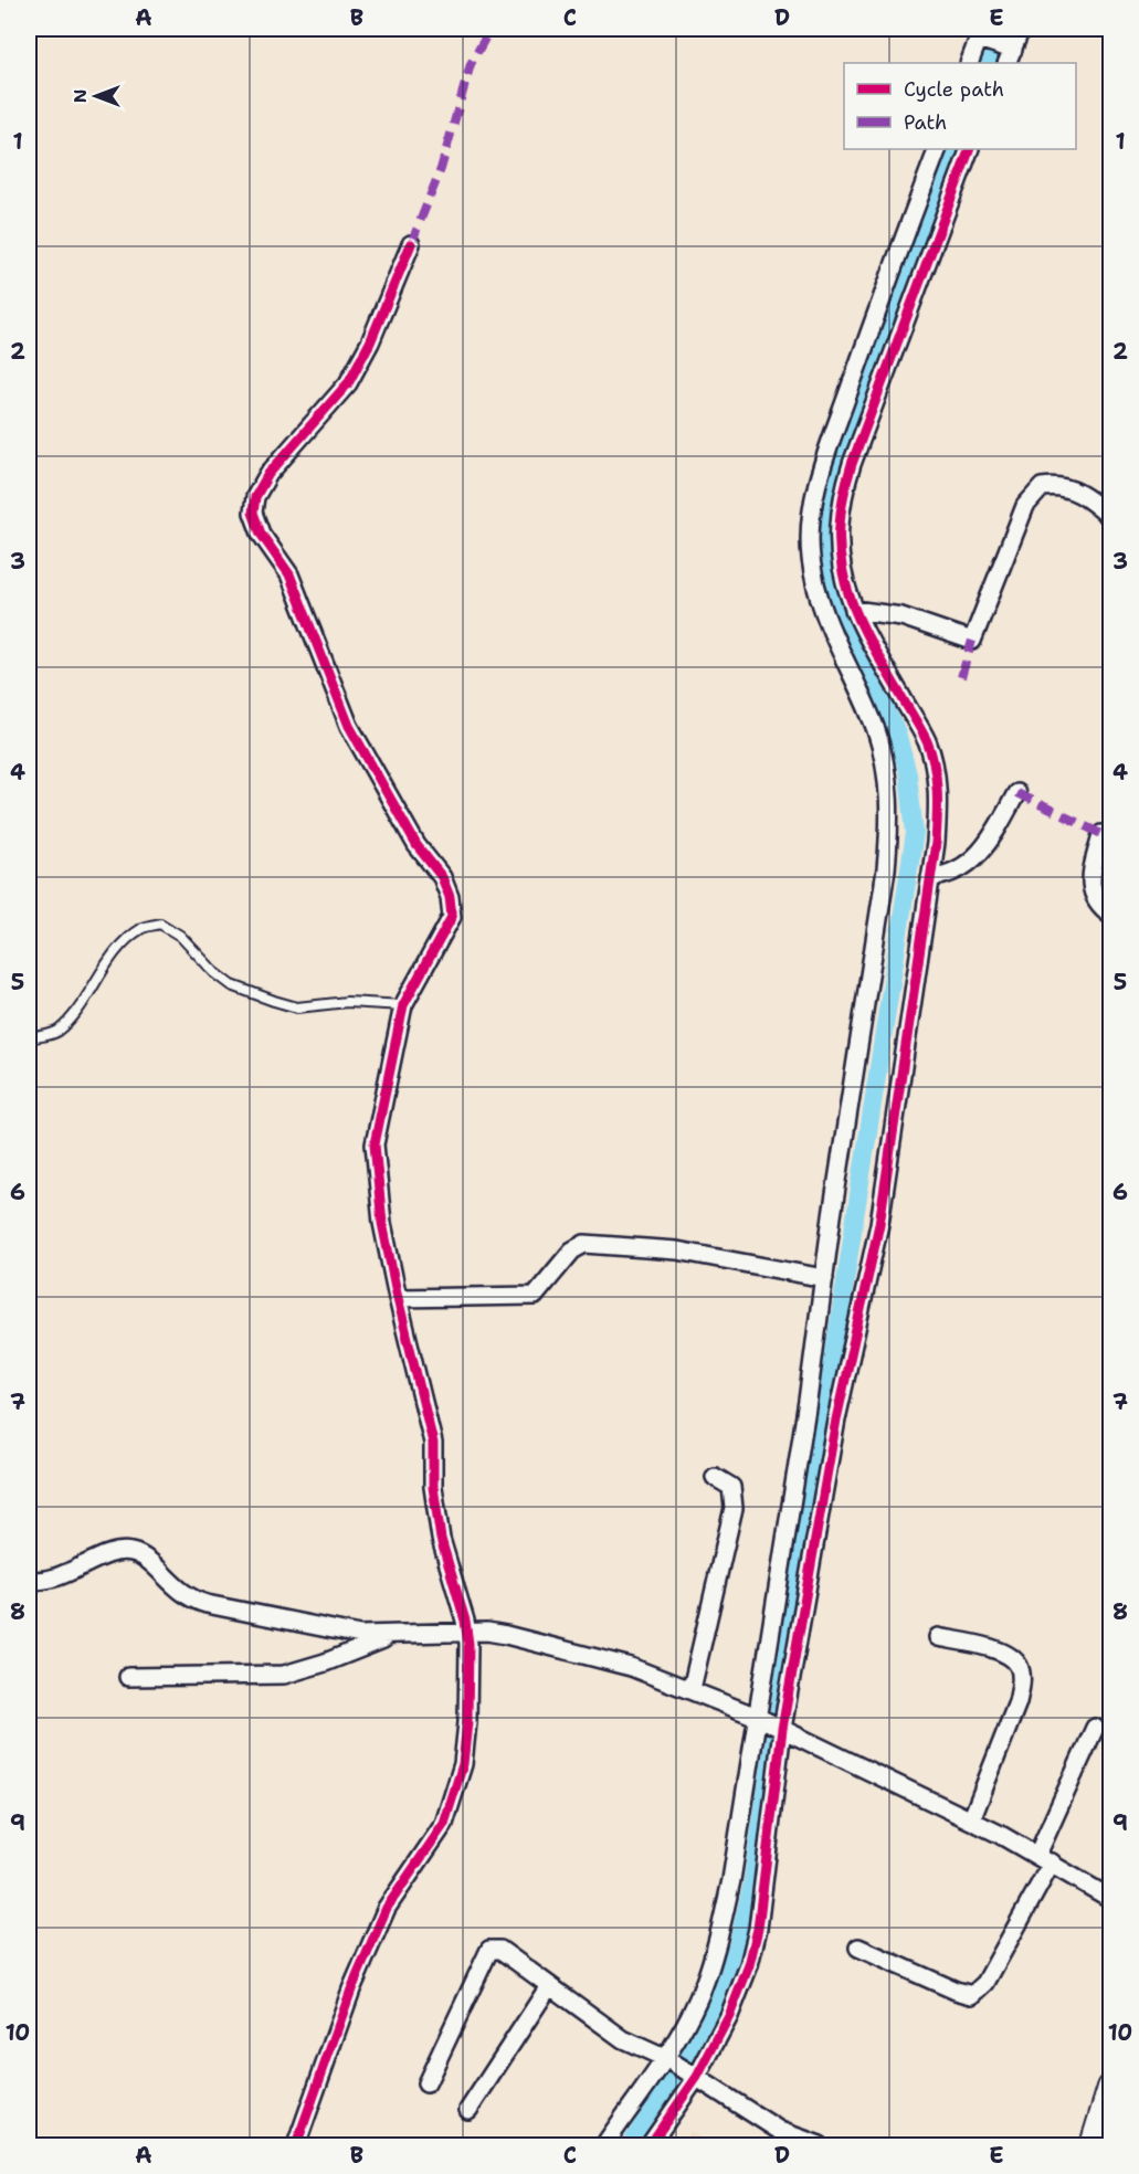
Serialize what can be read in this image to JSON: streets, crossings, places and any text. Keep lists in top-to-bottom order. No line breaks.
{"legend":["Cycle path","Path"],"north":"left","grid":{"columns":["A","B","C","D","E"],"rows":["1","2","3","4","5","6","7","8","9","10"]}}
